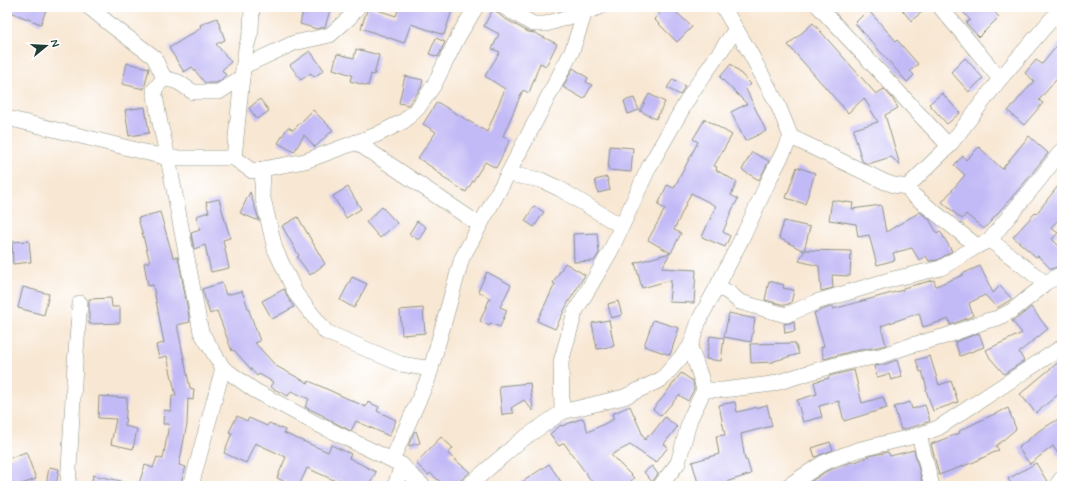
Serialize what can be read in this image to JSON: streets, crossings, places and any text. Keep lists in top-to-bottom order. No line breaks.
{"north":"right"}
